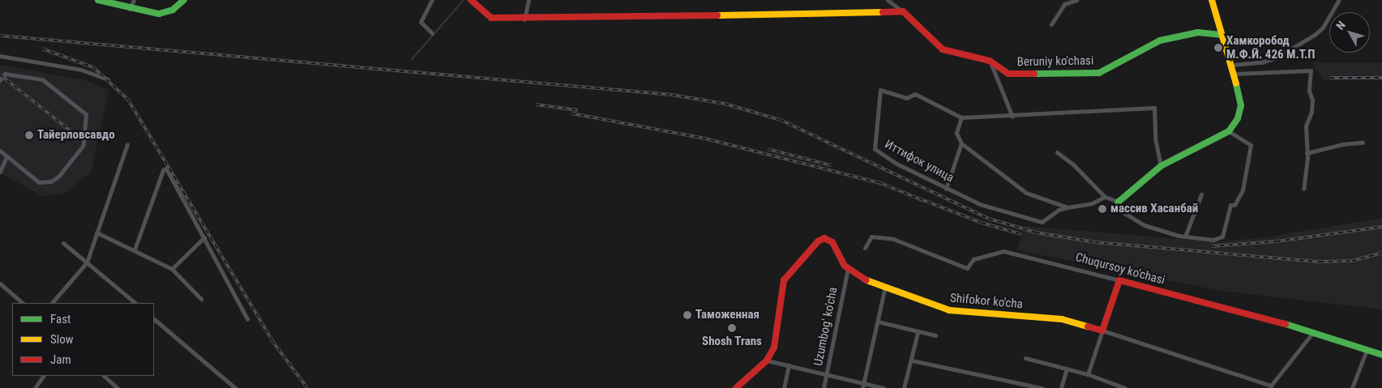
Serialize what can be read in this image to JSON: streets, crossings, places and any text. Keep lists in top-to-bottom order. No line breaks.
{"streets":{"street":["Beruniy ko'chasi","Иттифок улица","Chuqursoy ko'chasi","Shifokor ko'cha","Uzumbog' ko'cha"]},"crossings":[["Shifokor ko'cha","Uzumbog' ko'cha"]],"places":["Хамкоробод М.Ф.Й. 426 М.Т.П","Тайерловсавдо","массив Хасанбай","Таможенная","Shosh Trans"],"legend":["Fast","Slow","Jam"],"north":"top left"}
